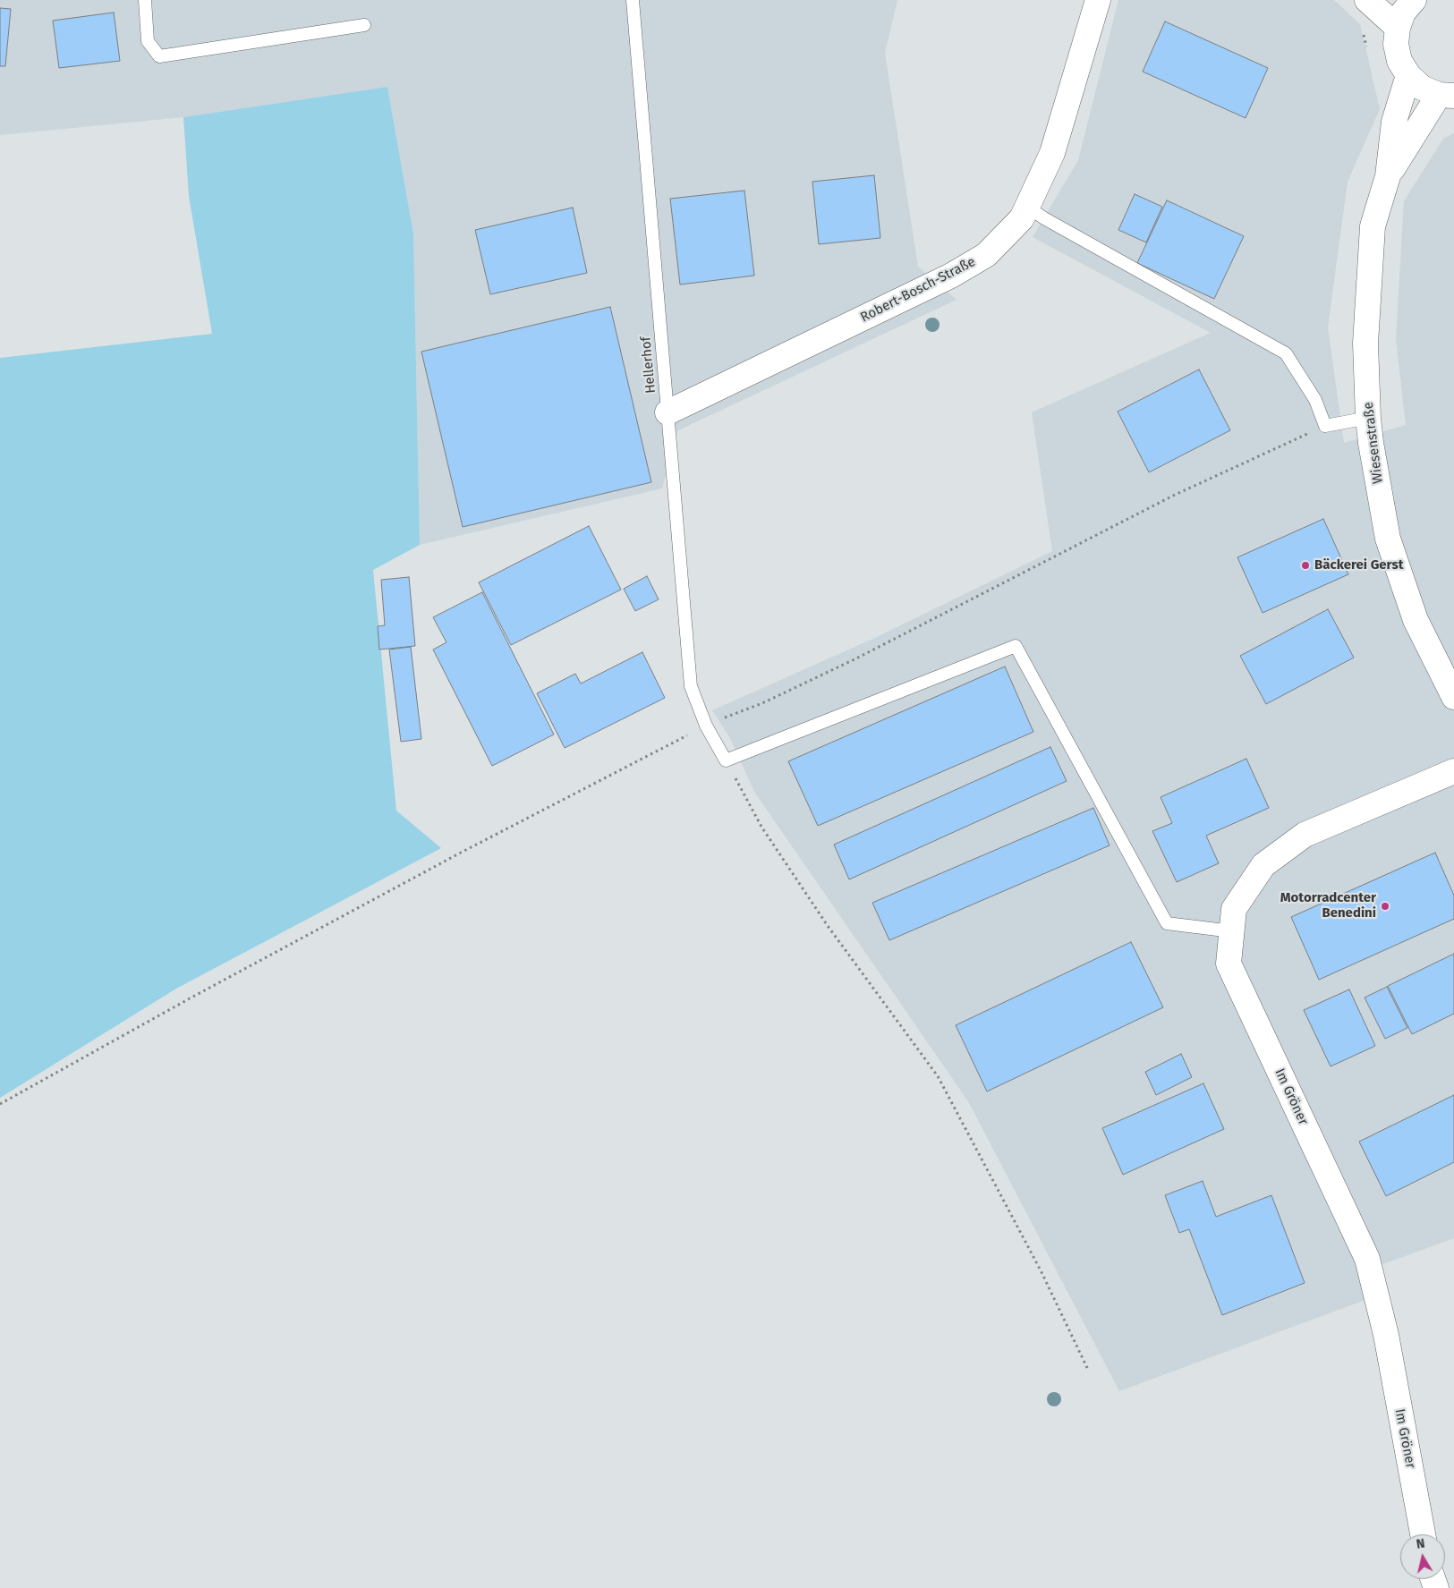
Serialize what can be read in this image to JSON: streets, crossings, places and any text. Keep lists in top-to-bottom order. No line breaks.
{"streets":{"street":["Robert-Bosch-Straße","Wiesenstraße","Im Gröner"],"lane":["Hellerhof"]},"crossings":[["Robert-Bosch-Straße","Hellerhof"]],"places":["Bäckerei Gerst","Motorradcenter Benedini"],"north":"top"}
